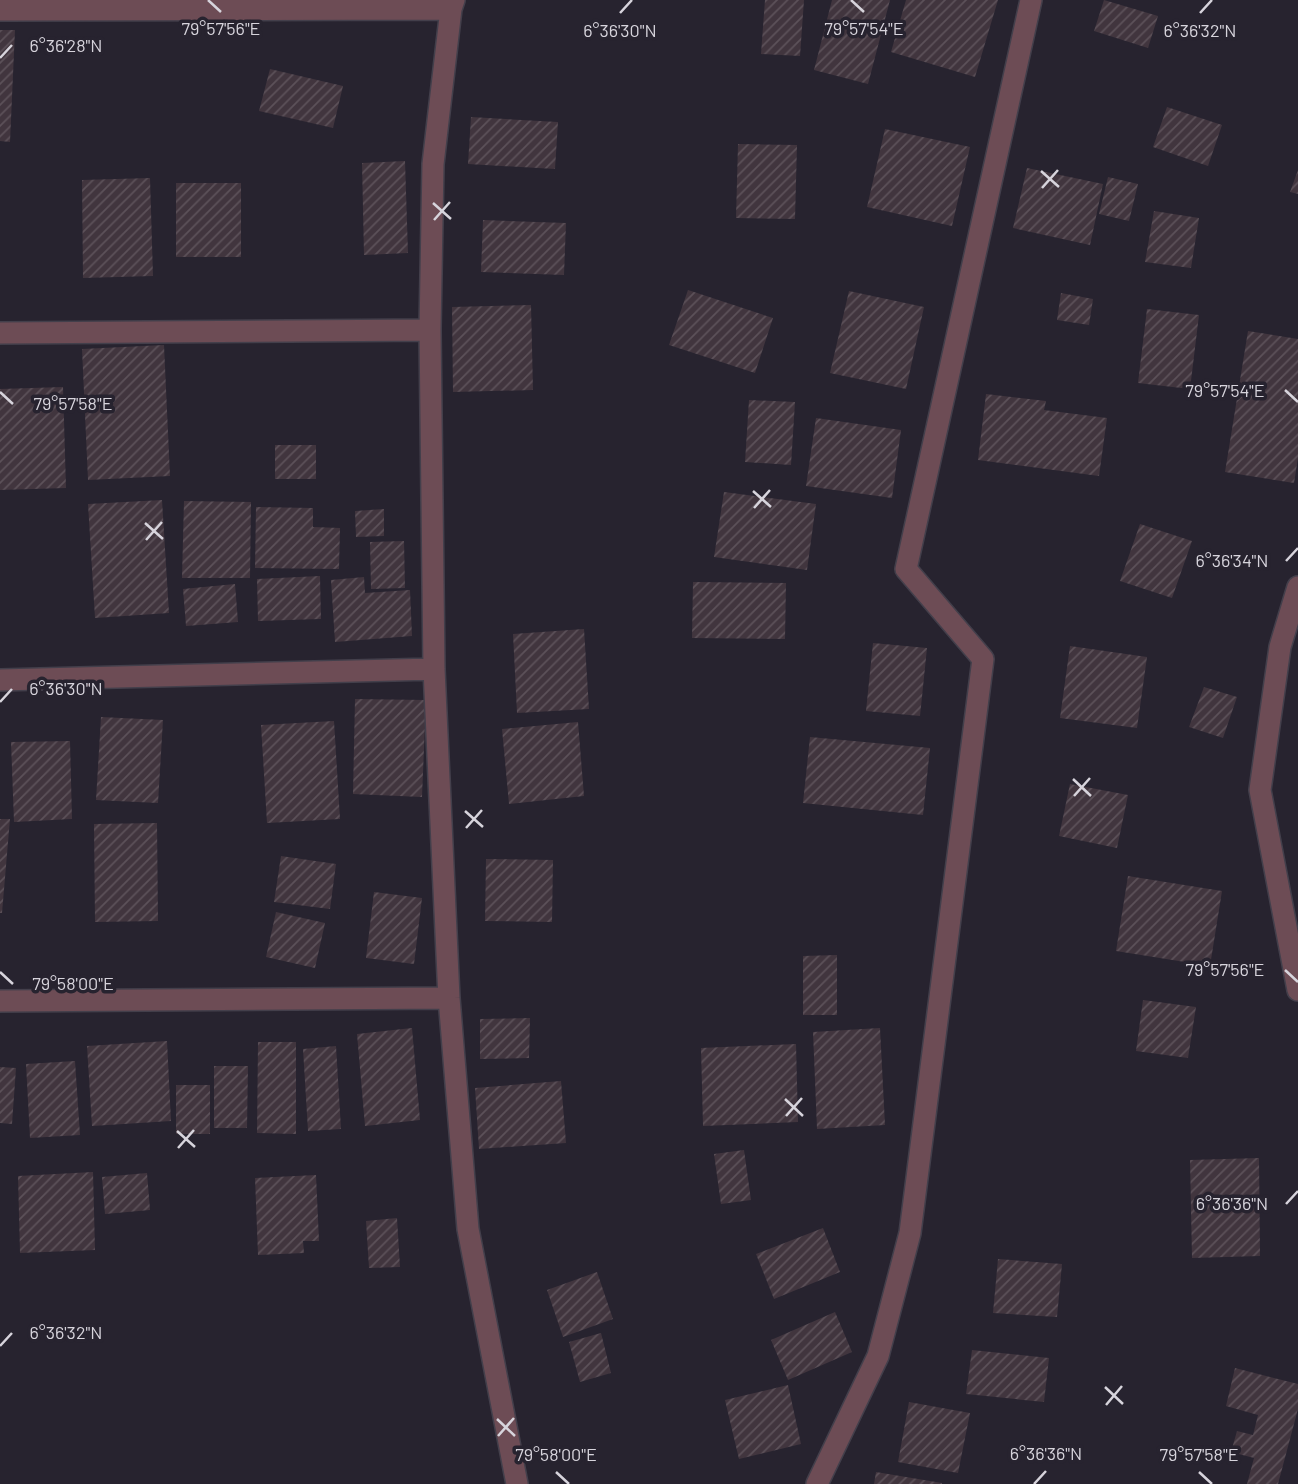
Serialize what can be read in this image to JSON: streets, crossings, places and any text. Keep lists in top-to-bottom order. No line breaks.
{"coordinates":["79°57'56\"E","79°57'54\"E","6°36'30\"N","6°36'32\"N","6°36'28\"N","79°57'58\"E","6°36'34\"N","79°58'00\"E","6°36'36\"N"]}
